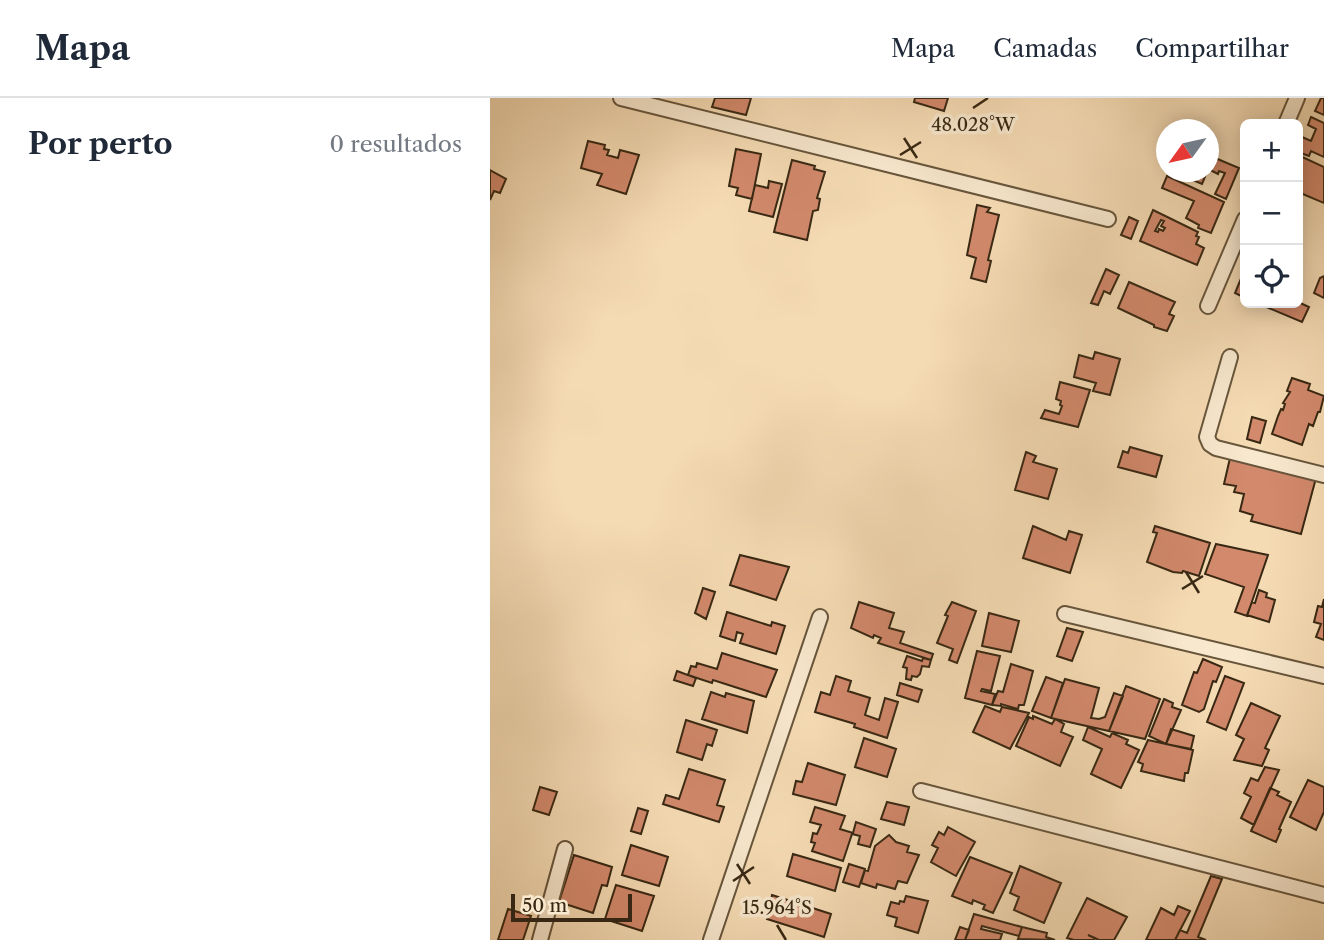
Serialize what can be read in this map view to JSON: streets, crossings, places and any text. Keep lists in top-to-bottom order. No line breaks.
{"scale_bar":"50 m","north":"bottom left","page":{"header":"Mapa","nav":["Mapa","Camadas","Compartilhar"],"heading":["Por perto","0 resultados"],"map_buttons":["+","−"],"scale":"50 m"},"coordinates":["48.028°W","15.964°S"]}
